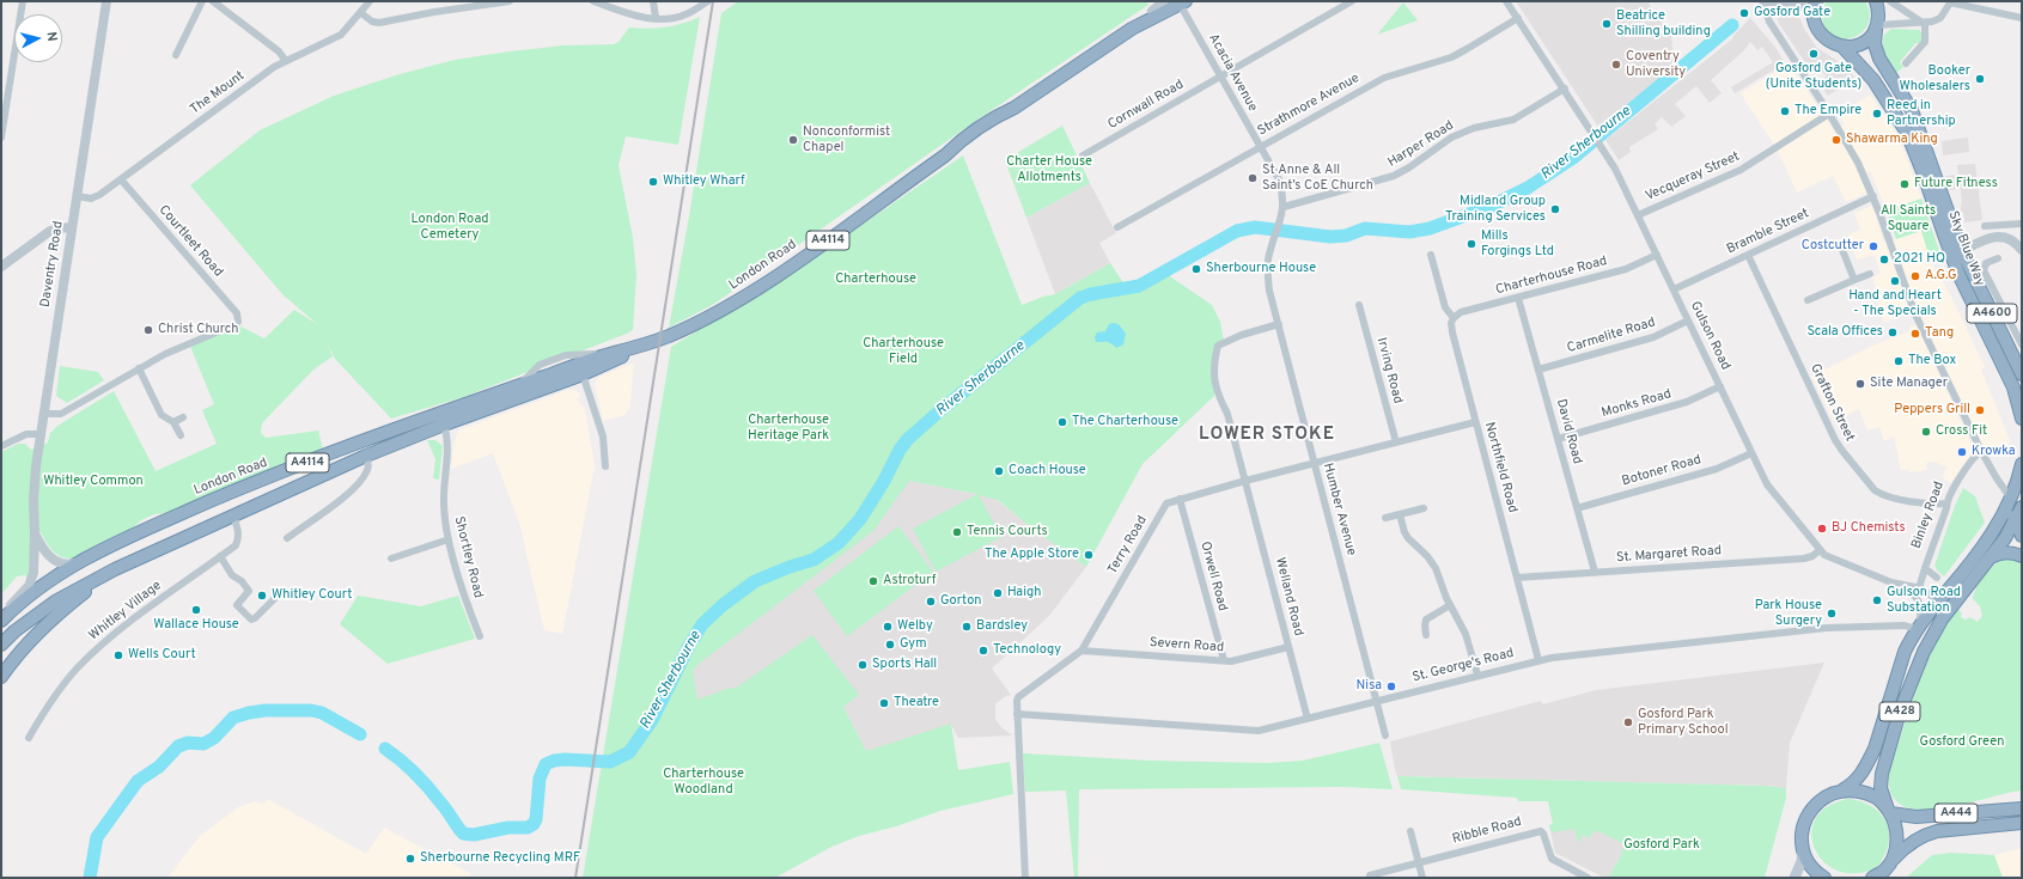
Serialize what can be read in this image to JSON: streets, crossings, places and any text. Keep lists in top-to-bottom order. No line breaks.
{"streets":{"highway":["A4114","Sky Blue Way","London Road","A4600","A428","A444"],"street":["Acacia Avenue","The Mount","Cornwall Road","Strathmore Avenue","Harper Road","Vecqueray Street","Bramble Street","Courtleet Road","Daventry Road","Charterhouse Road","Carmelite Road","Gulson Road","Irving Road","Grafton Street","Monks Road","David Road","Northfield Road","Botoner Road","Humber Avenue","Binley Road","Terry Road","St. Margaret Road","Shortley Road","Orwell Road","Welland Road","Whitley Village","Severn Road","St. George's Road","Ribble Road"]},"crossings":[["Acacia Avenue","Cornwall Road"],["Acacia Avenue","Strathmore Avenue"],["Acacia Avenue","Harper Road"],["Acacia Avenue","London Road"],["Acacia Avenue","Humber Avenue"],["The Mount","Courtleet Road"],["The Mount","Daventry Road"],["Strathmore Avenue","Gulson Road"],["Harper Road","Gulson Road"],["Harper Road","Humber Avenue"],["Vecqueray Street","Gulson Road"],["Bramble Street","Gulson Road"],["Bramble Street","Grafton Street"],["Sky Blue Way","A4600"],["Daventry Road","London Road"],["London Road","Shortley Road"],["London Road","Whitley Village"],["Charterhouse Road","Gulson Road"],["Charterhouse Road","David Road"],["Charterhouse Road","Northfield Road"],["Carmelite Road","Gulson Road"],["Carmelite Road","David Road"],["Gulson Road","Monks Road"],["Gulson Road","Botoner Road"],["Gulson Road","Binley Road"],["Gulson Road","St. Margaret Road"],["Gulson Road","A428"],["Irving Road","Terry Road"],["Grafton Street","Binley Road"],["Monks Road","David Road"],["David Road","Botoner Road"],["David Road","St. Margaret Road"],["Northfield Road","Terry Road"],["Northfield Road","St. Margaret Road"],["Northfield Road","St. George's Road"],["Humber Avenue","Terry Road"],["Humber Avenue","Welland Road"],["Humber Avenue","St. George's Road"],["Terry Road","Orwell Road"],["Terry Road","Welland Road"],["Terry Road","Severn Road"],["Terry Road","St. George's Road"],["Orwell Road","Severn Road"],["Welland Road","Severn Road"],["Welland Road","St. George's Road"],["St. George's Road","A428"],["A428","A444"]],"districts":["LOWER STOKE"],"water":["River Sherbourne"],"parks":["Charter House Allotments","All Saints Square","London Road Cemetery","Charterhouse","Charterhouse Field","Charterhouse Heritage Park","Whitley Common","Gosford Green","Charterhouse Woodland","Gosford Park"],"places":["Gosford Gate","Beatrice Shilling building","Gosford Gate (Unite Students)","Coventry University","Booker Wholesalers","The Empire","Reed in Partnership","Nonconformist Chapel","Shawarma King","St Anne & All Saint’s CoE Church","Whitley Wharf","Future Fitness","Midland Group Training Services","Mills Forgings Ltd","Costcutter","2021 HQ","Sherbourne House","A.G.G","Hand and Heart - The Specials","Christ Church","Scala Offices","Tang","The Box","Site Manager","Peppers Grill","The Charterhouse","Cross Fit","Krowka","Coach House","BJ Chemists","Tennis Courts","The Apple Store","Astroturf","Haigh","Whitley Court","Gulson Road Substation","Gorton","Wallace House","Park House Surgery","Welby","Bardsley","Gym","Technology","Wells Court","Sports Hall","Nisa","Theatre","Gosford Park Primary School","Sherbourne Recycling MRF"],"north":"right"}
